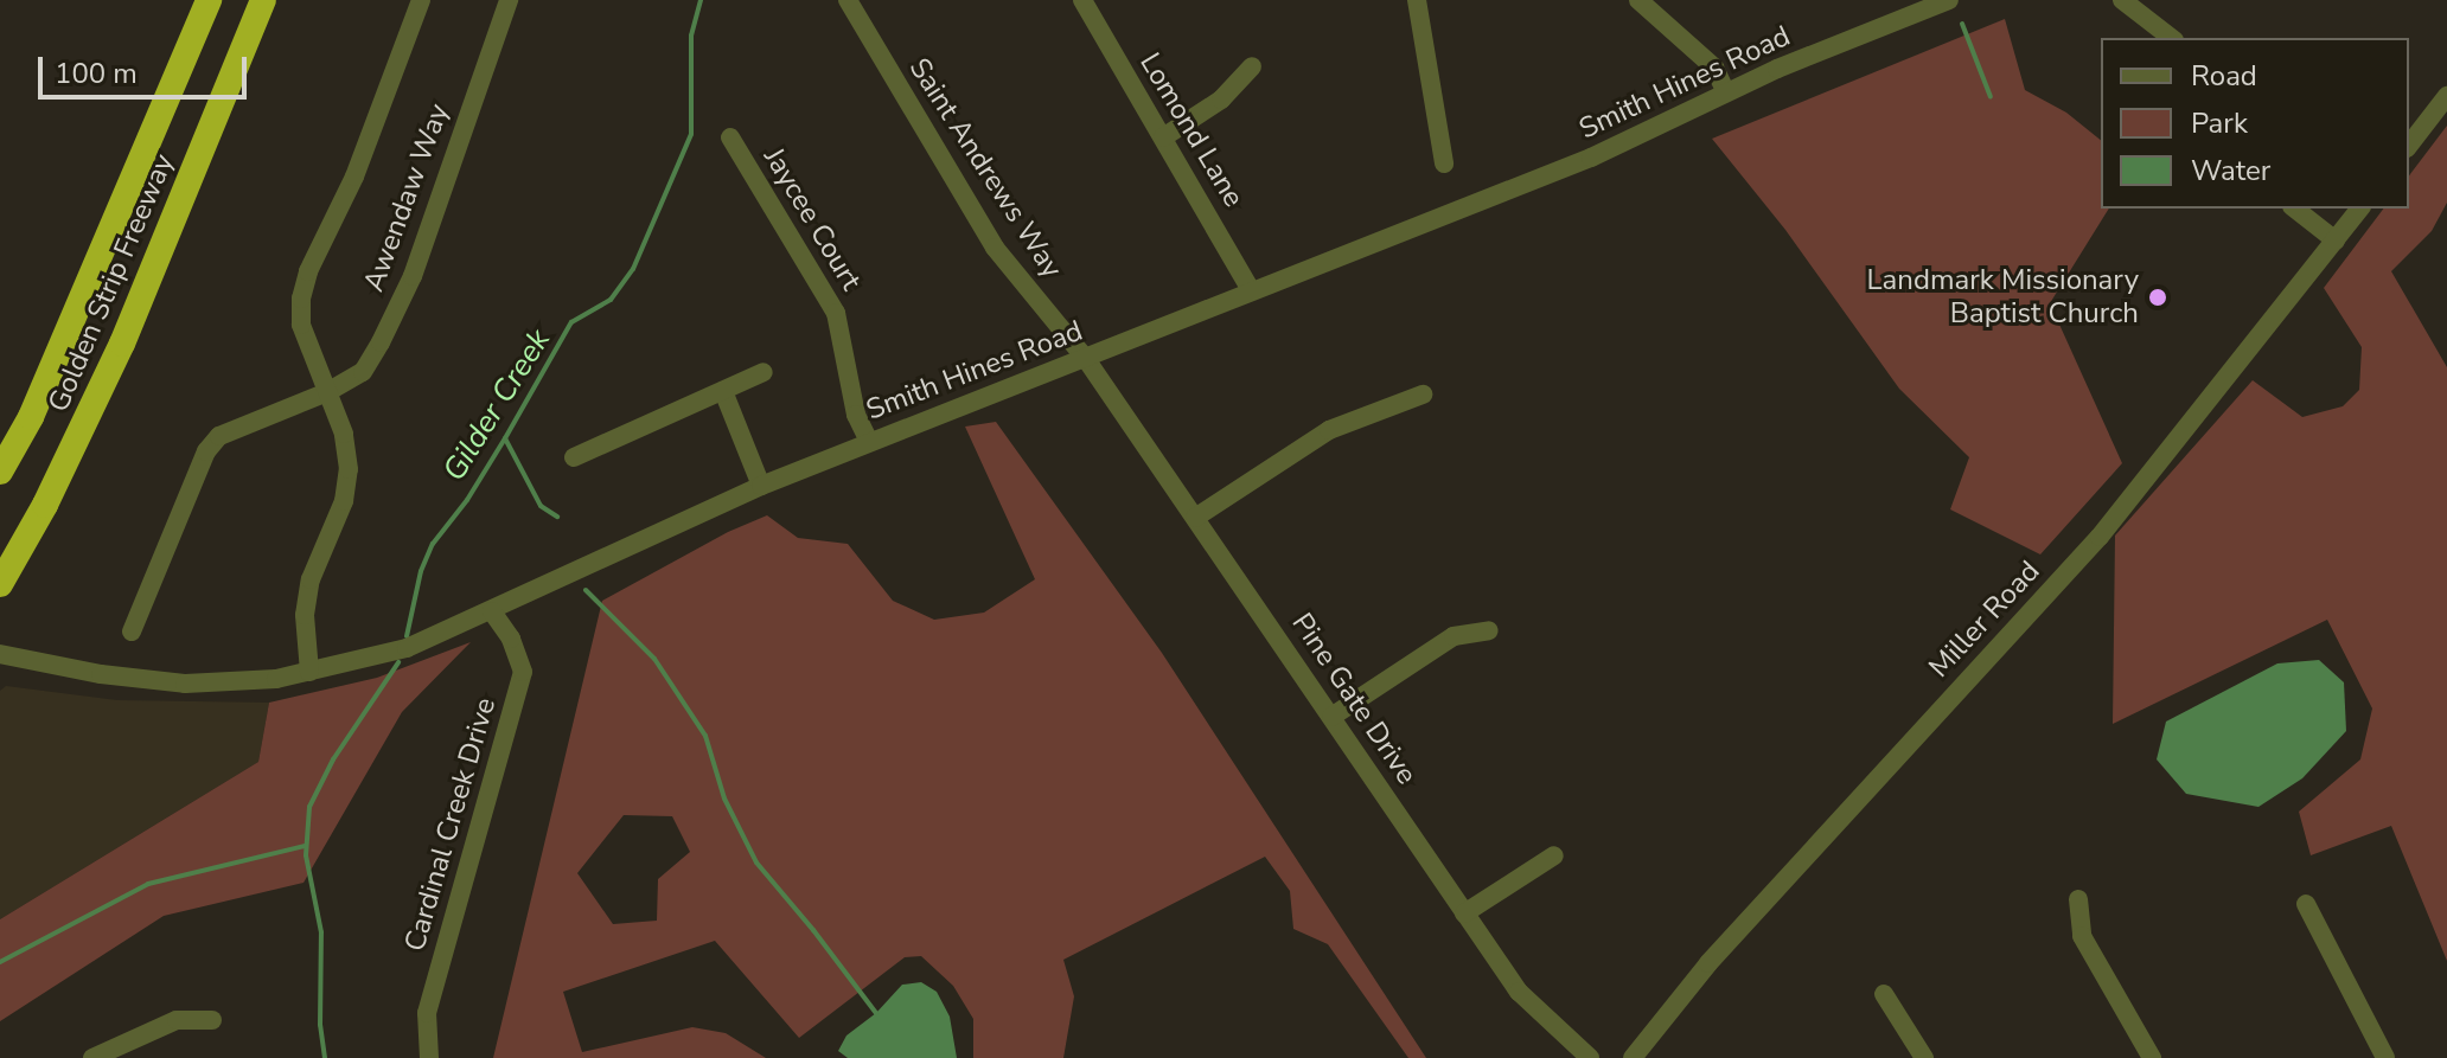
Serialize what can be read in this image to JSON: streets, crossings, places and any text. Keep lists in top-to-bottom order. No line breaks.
{"streets":{"highway":["Golden Strip Freeway"],"street":["Smith Hines Road","Lomond Lane","Saint Andrews Way","Awendaw Way","Jaycee Court","Miller Road","Pine Gate Drive","Cardinal Creek Drive"]},"crossings":[["Smith Hines Road","Lomond Lane"],["Smith Hines Road","Saint Andrews Way"],["Smith Hines Road","Jaycee Court"],["Smith Hines Road","Pine Gate Drive"],["Smith Hines Road","Cardinal Creek Drive"],["Saint Andrews Way","Pine Gate Drive"]],"water":["Gilder Creek"],"places":["Landmark Missionary Baptist Church"],"legend":["Road","Park","Water"],"scale_bar":"100 m"}
